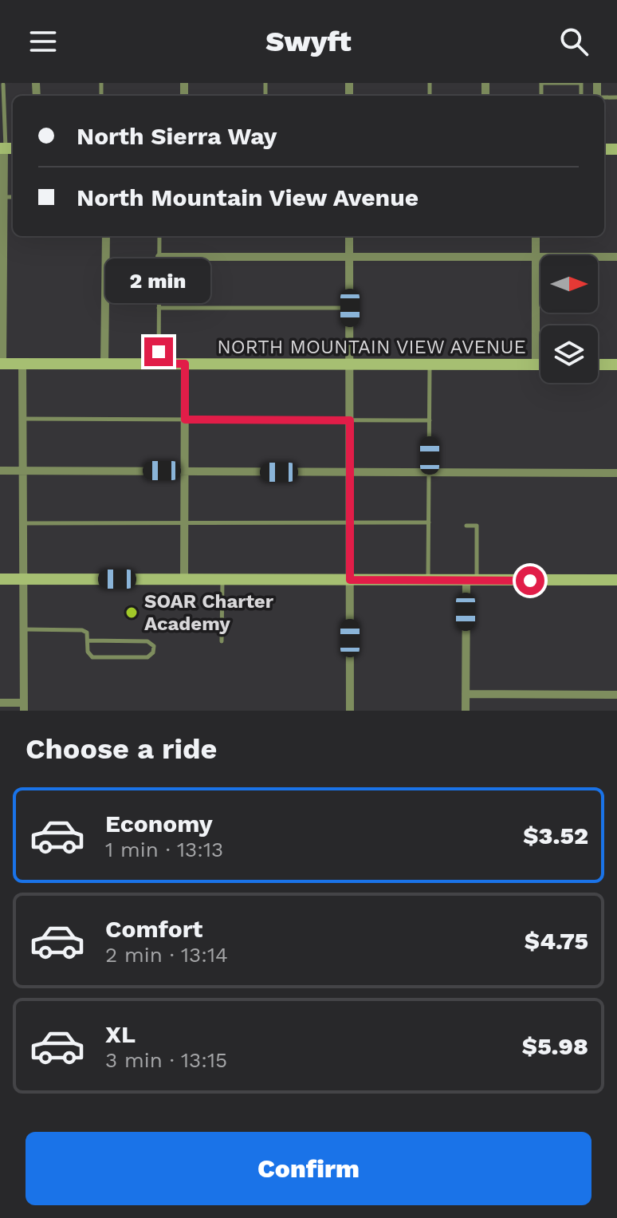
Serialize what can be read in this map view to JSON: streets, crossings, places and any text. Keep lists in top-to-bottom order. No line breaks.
{"streets":{"street":["NORTH MOUNTAIN VIEW AVENUE"]},"places":["SOAR Charter Academy"],"north":"right","page":{"header":"Swyft","banner":["North Sierra Way","North Mountain View Avenue"],"bubble":"2 min","heading":"Choose a ride","list":[{"name":"Economy","note":"1 min · 13:13","value":"$3.52"},{"name":"Comfort","note":"2 min · 13:14","value":"$4.75"},{"name":"XL","note":"3 min · 13:15","value":"$5.98"}],"buttons":"Confirm"}}
